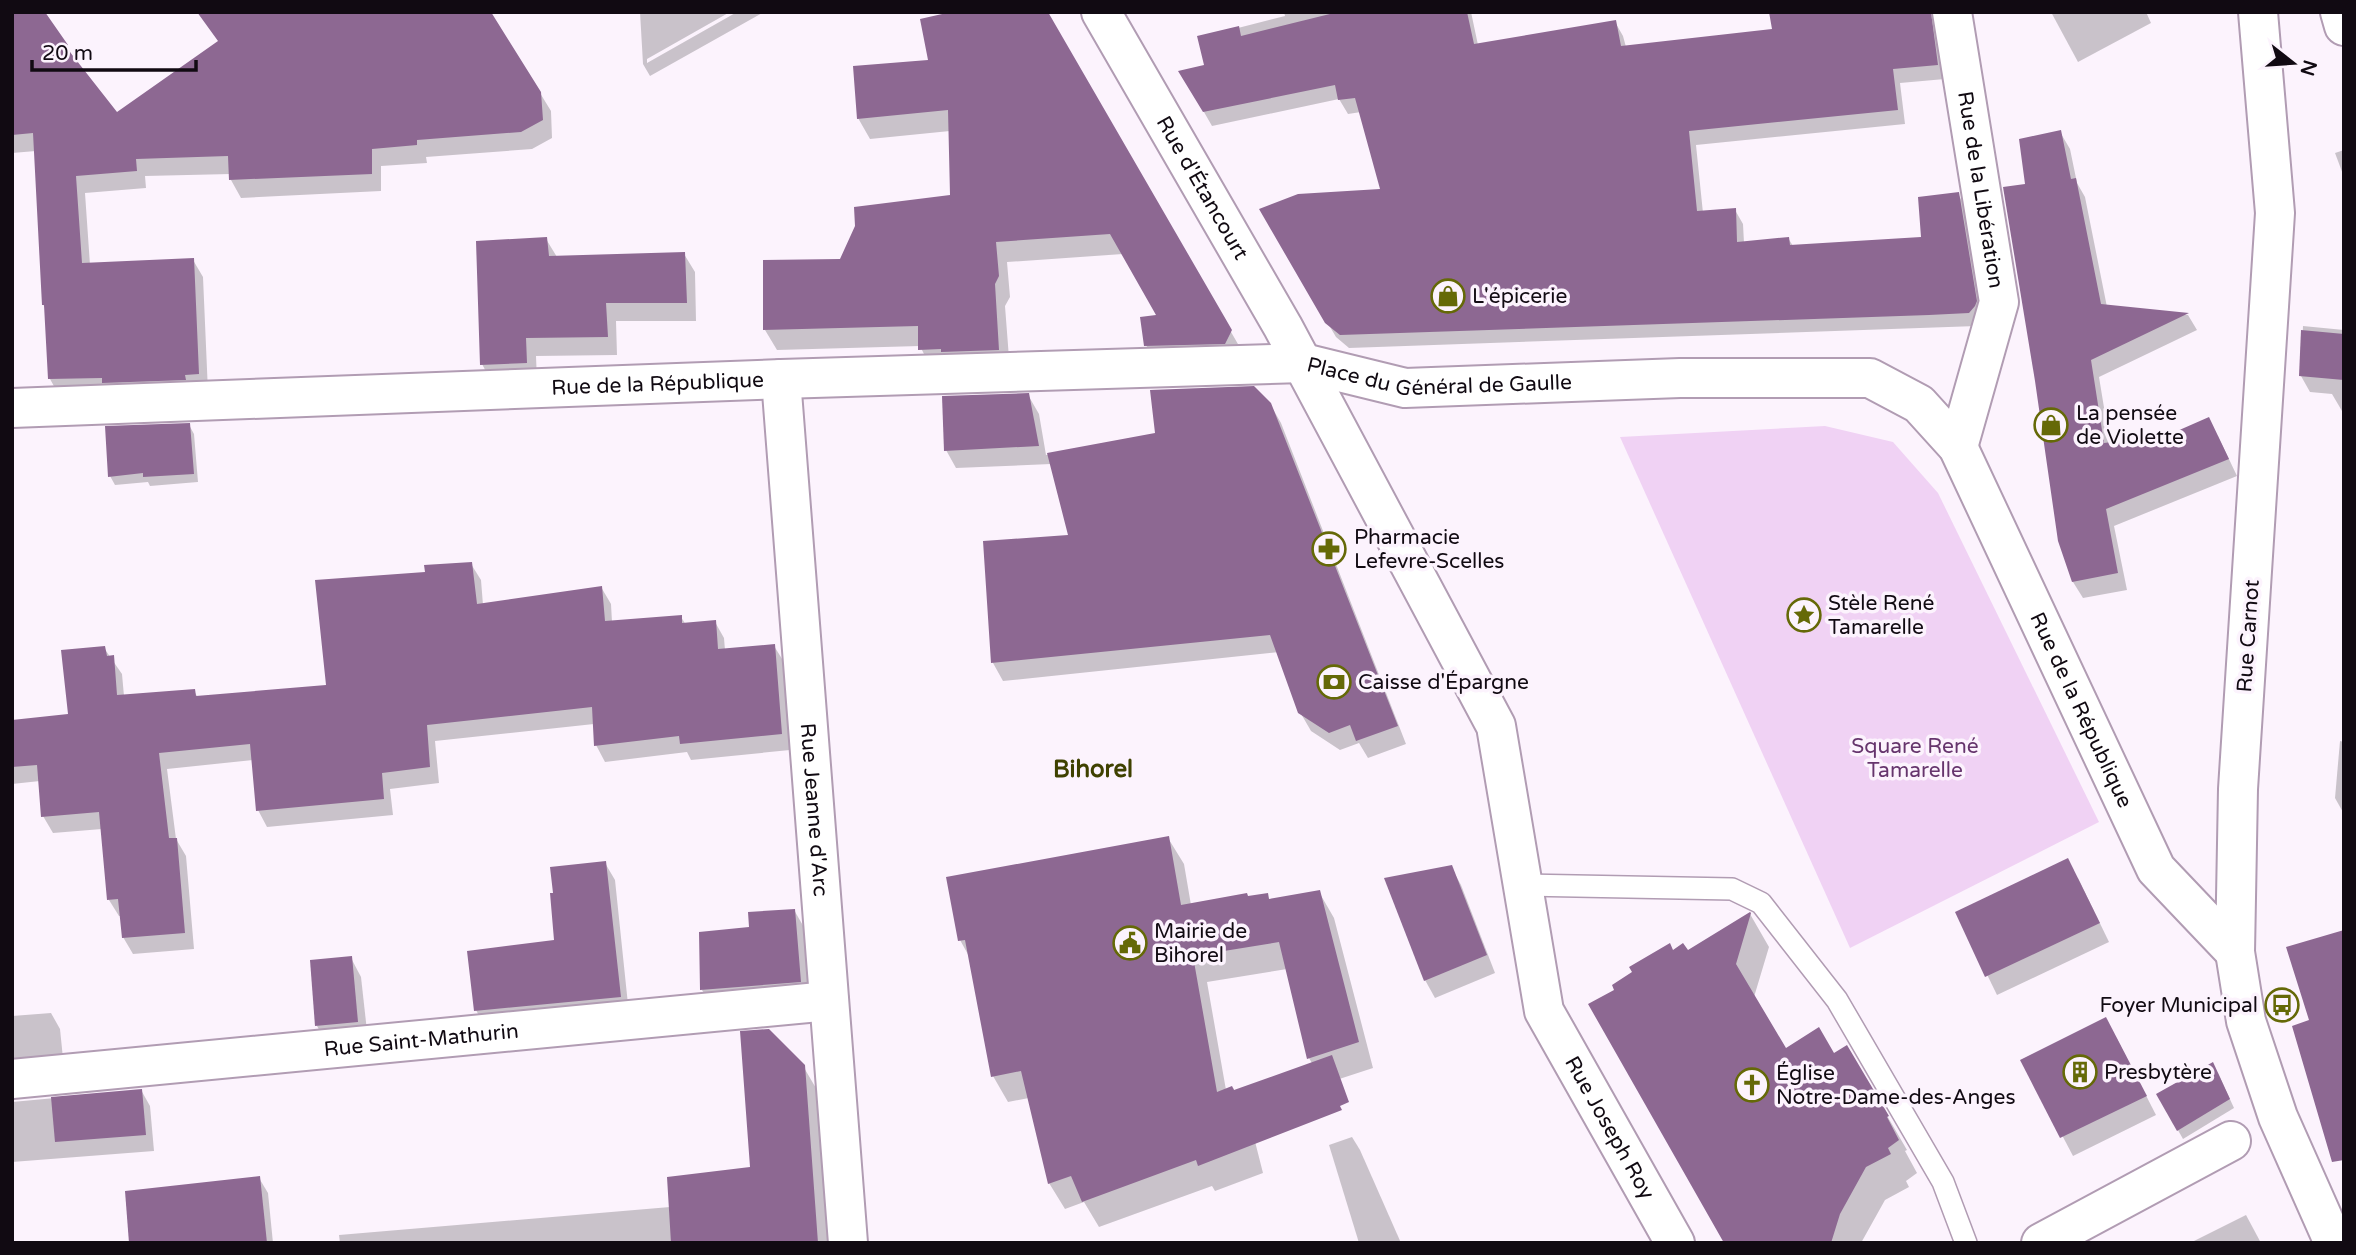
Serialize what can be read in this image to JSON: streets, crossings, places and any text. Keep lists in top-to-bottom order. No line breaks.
{"streets":{"street":["Rue d'Étancourt","Rue de la Libération","Place du Général de Gaulle","Rue de la République","Rue Carnot","Rue Jeanne d'Arc","Rue Saint-Mathurin","Rue Joseph Roy"]},"crossings":[["Rue d'Étancourt","Place du Général de Gaulle"],["Rue d'Étancourt","Rue de la République"],["Rue de la Libération","Place du Général de Gaulle"],["Rue de la Libération","Rue de la République"],["Place du Général de Gaulle","Rue de la République"],["Place du Général de Gaulle","Rue Joseph Roy"],["Rue de la République","Rue Carnot"],["Rue de la République","Rue Jeanne d'Arc"],["Rue Jeanne d'Arc","Rue Saint-Mathurin"]],"districts":["Bihorel"],"parks":["Square René Tamarelle"],"places":{"shop":["L'épicerie","La pensée de Violette"],"pharmacy":["Pharmacie Lefevre-Scelles"],"place":["Stèle René Tamarelle"],"bank":["Caisse d'Épargne"],"public building":["Mairie de Bihorel"],"bus stop":["Foyer Municipal"],"building":["Presbytère"],"church":["Église Notre-Dame-des-Anges"]},"scale_bar":"20 m","north":"right"}
